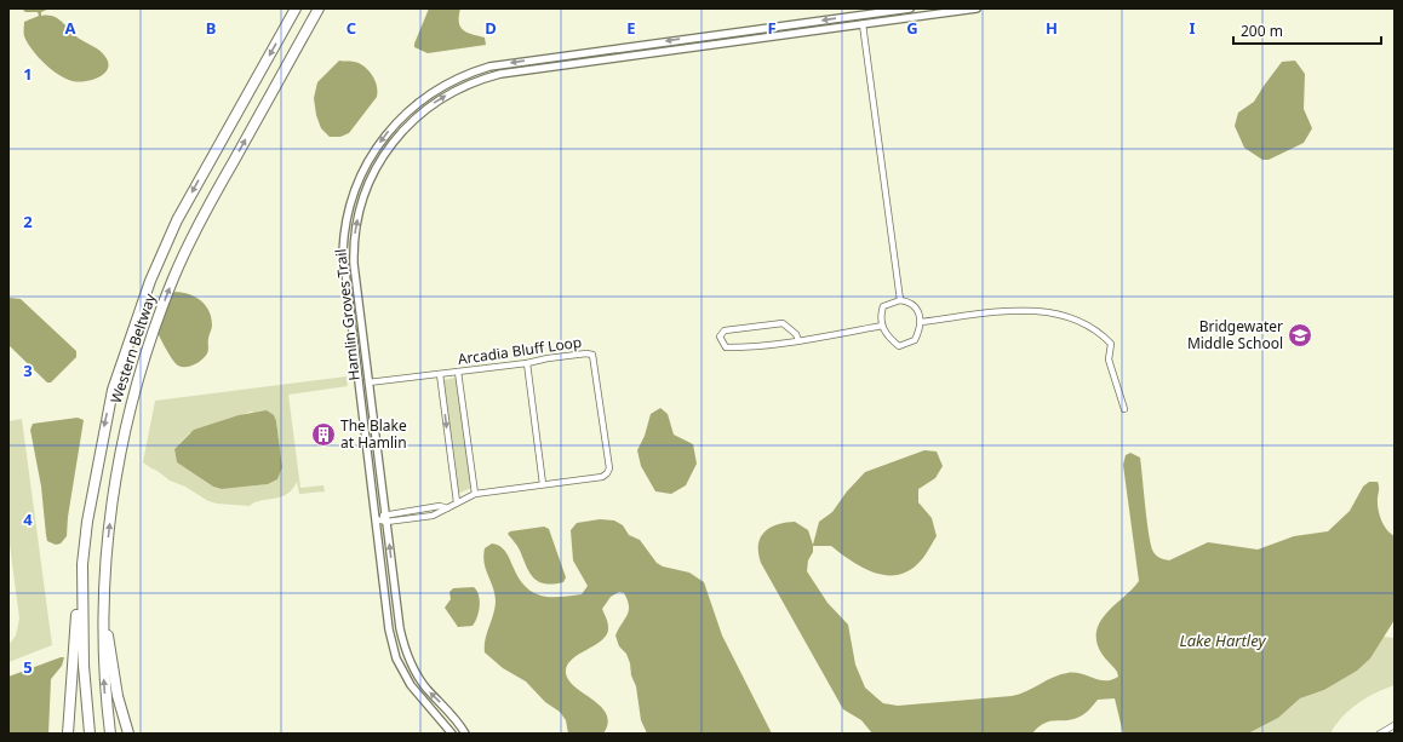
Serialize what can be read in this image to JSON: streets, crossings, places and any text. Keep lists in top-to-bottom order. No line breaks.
{"streets":{"highway":["Western Beltway"],"street":["Hamlin Groves Trail","Arcadia Bluff Loop"]},"crossings":[["Hamlin Groves Trail","Arcadia Bluff Loop"]],"water":["Lake Hartley"],"places":{"school or university":["Bridgewater Middle School"],"building":["The Blake at Hamlin"]},"scale_bar":"200 m","grid":{"columns":["A","B","C","D","E","F","G","H","I"],"rows":["1","2","3","4","5"]}}
